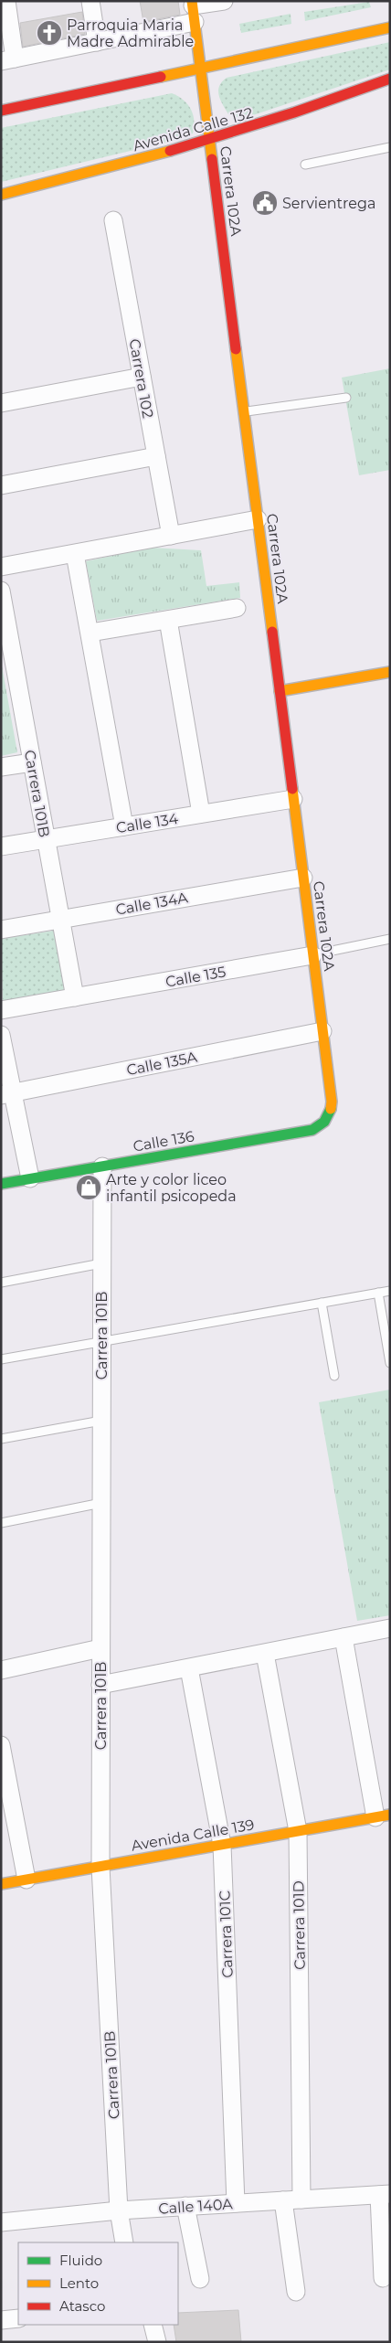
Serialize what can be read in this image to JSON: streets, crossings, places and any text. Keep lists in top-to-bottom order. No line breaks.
{"streets":{"street":["Avenida Calle 132","Carrera 102A","Carrera 102","Carrera 101B","Calle 134","Calle 134A","Calle 135","Calle 135A","Calle 136","Avenida Calle 139","Carrera 101D","Carrera 101C","Calle 140A"]},"crossings":[["Avenida Calle 132","Carrera 102A"],["Carrera 102A","Calle 134"],["Carrera 102A","Calle 134A"],["Carrera 102A","Calle 135"],["Carrera 102A","Calle 135A"],["Carrera 102A","Calle 136"],["Carrera 101B","Calle 134"],["Carrera 101B","Calle 134A"],["Carrera 101B","Calle 135"],["Carrera 101B","Calle 136"],["Carrera 101B","Avenida Calle 139"],["Carrera 101B","Calle 140A"],["Avenida Calle 139","Carrera 101D"],["Avenida Calle 139","Carrera 101C"],["Carrera 101D","Calle 140A"],["Carrera 101C","Calle 140A"]],"places":{"church":["Parroquia Maria Madre Admirable"],"public building":["Servientrega"],"shop":["Arte y color liceo infantil psicopeda"]},"legend":["Fluido","Lento","Atasco"]}
